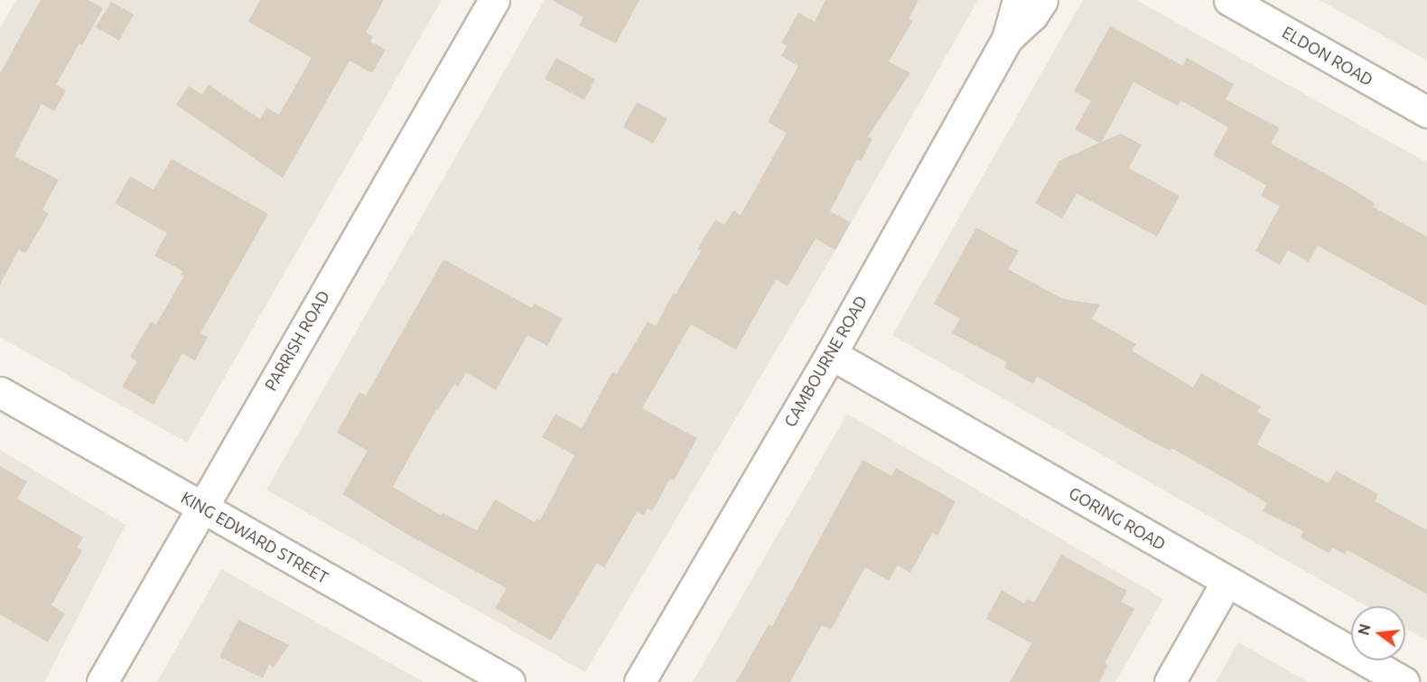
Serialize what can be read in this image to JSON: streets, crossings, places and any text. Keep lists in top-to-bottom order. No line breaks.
{"streets":{"street":["ELDON ROAD","PARRISH ROAD","CAMBOURNE ROAD","GORING ROAD","KING EDWARD STREET"]},"crossings":[["PARRISH ROAD","KING EDWARD STREET"],["CAMBOURNE ROAD","GORING ROAD"]],"north":"left"}
